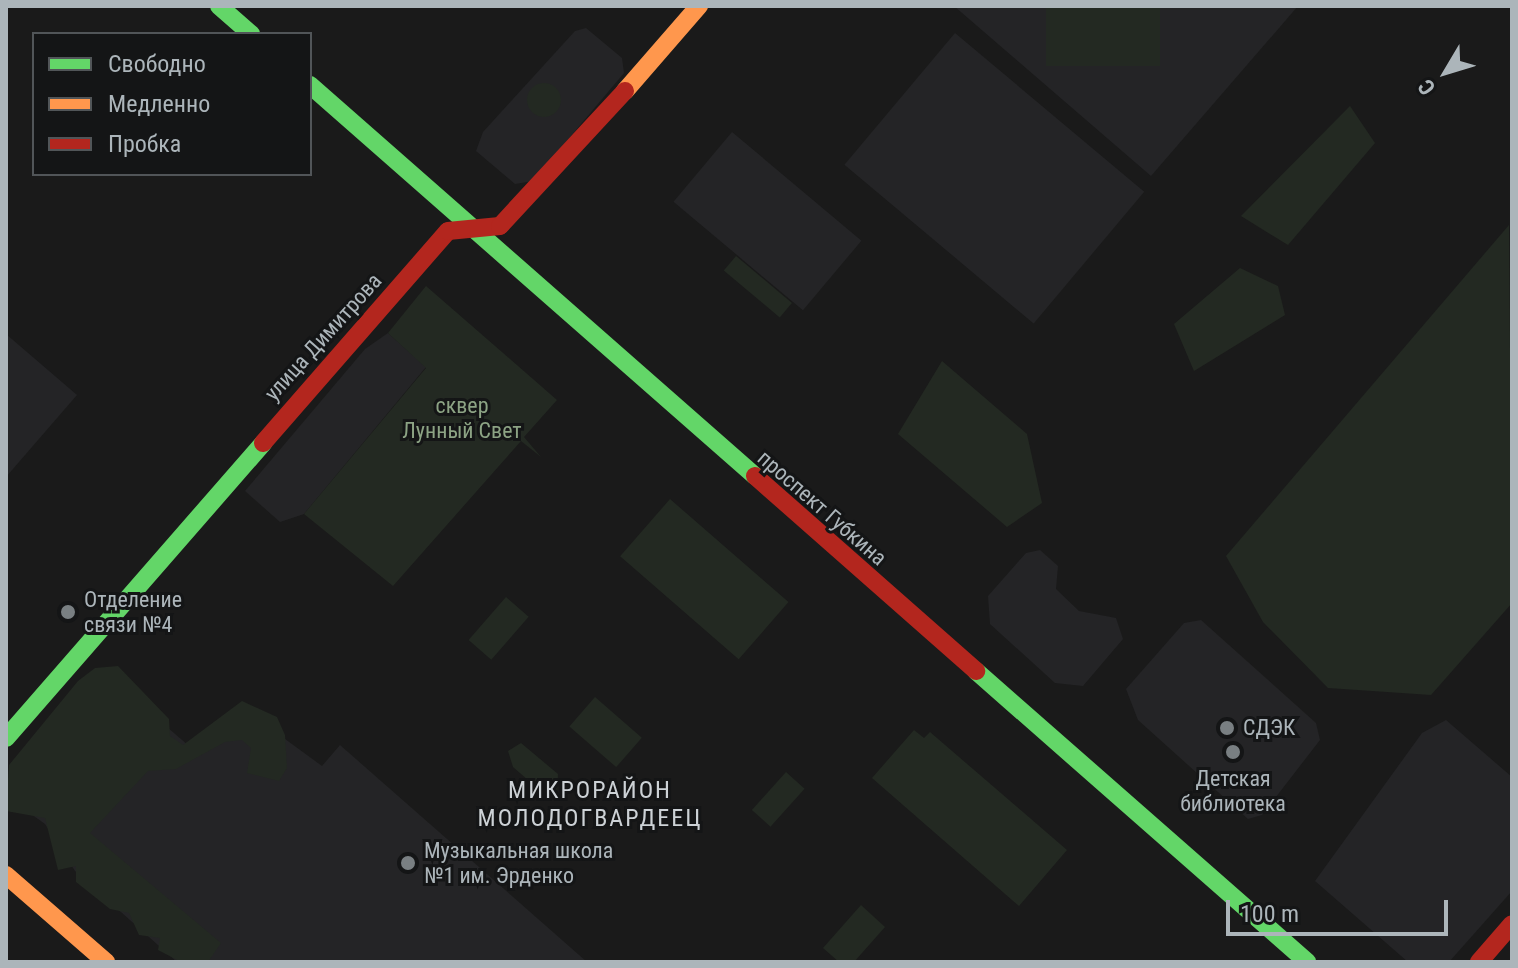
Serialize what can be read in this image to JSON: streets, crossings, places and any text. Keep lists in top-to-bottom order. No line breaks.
{"streets":{"main road":["улица Димитрова","проспект Губкина"]},"crossings":[["улица Димитрова","проспект Губкина"]],"districts":["МИКРОРАЙОН МОЛОДОГВАРДЕЕЦ"],"parks":["сквер Лунный Свет"],"places":["Отделение связи №4","СДЭК","Детская библиотека","Музыкальная школа №1 им. Эрденко"],"legend":["Свободно","Медленно","Пробка"],"scale_bar":"100 m","north":"bottom left"}
